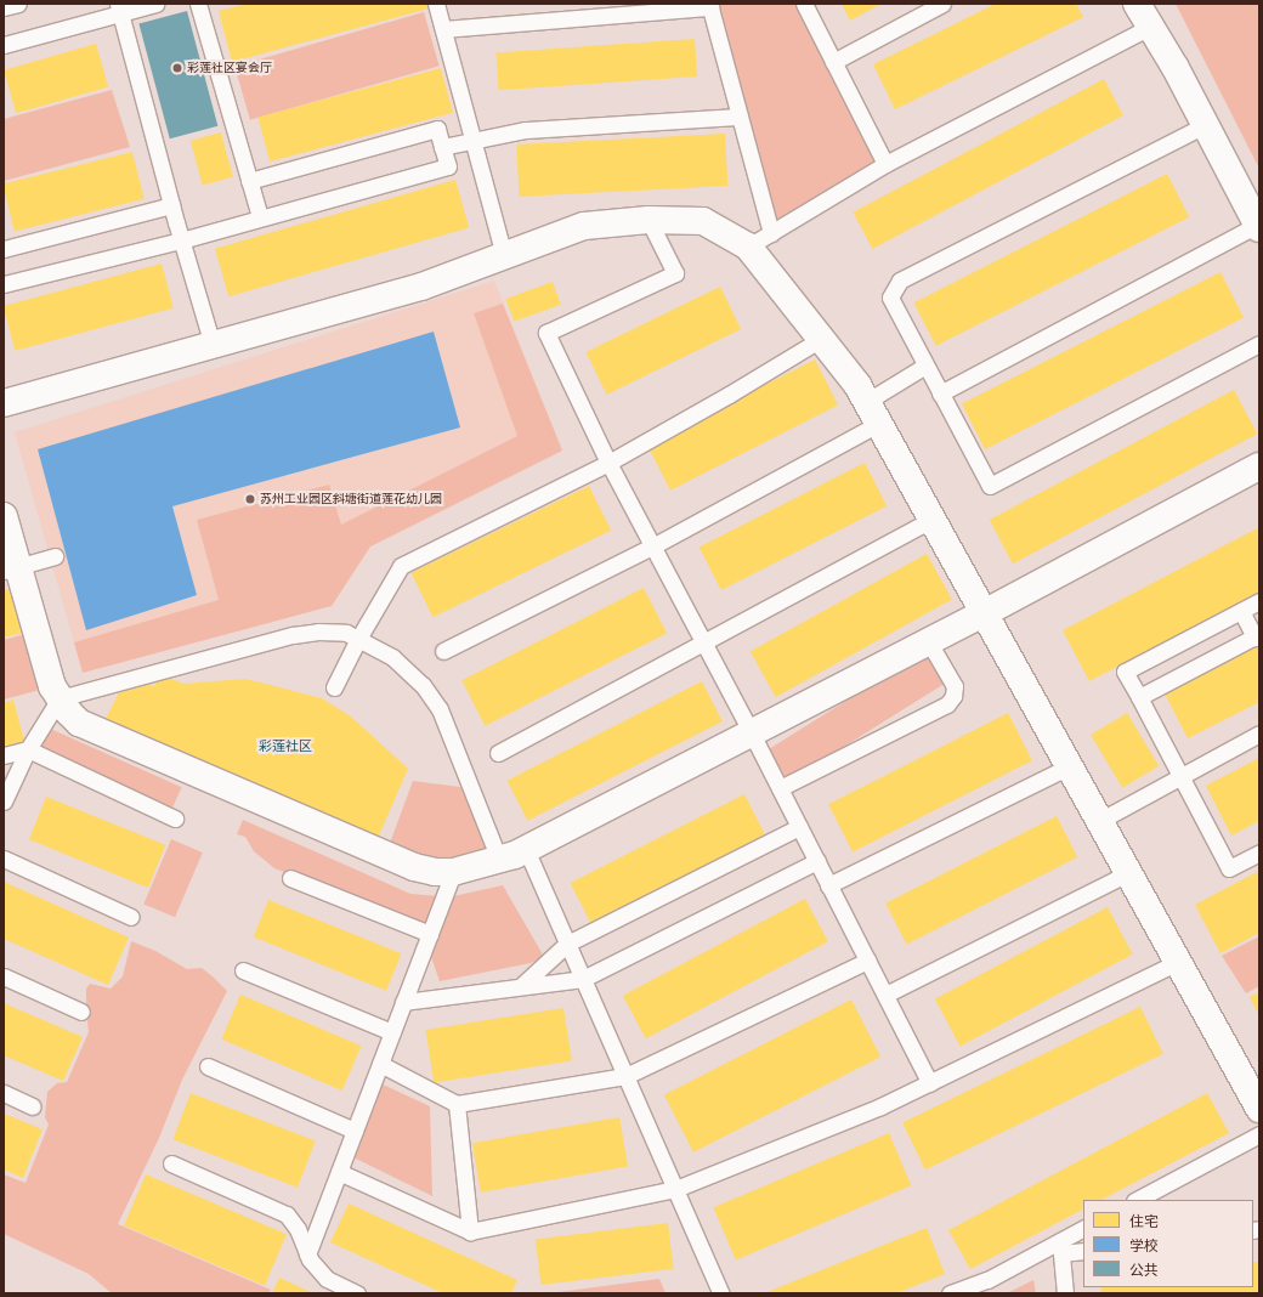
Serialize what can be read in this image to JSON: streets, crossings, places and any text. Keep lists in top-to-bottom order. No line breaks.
{"districts":["彩莲社区"],"places":["彩莲社区宴会厅","苏州工业园区斜塘街道莲花幼儿园"],"legend":["住宅","学校","公共"]}
